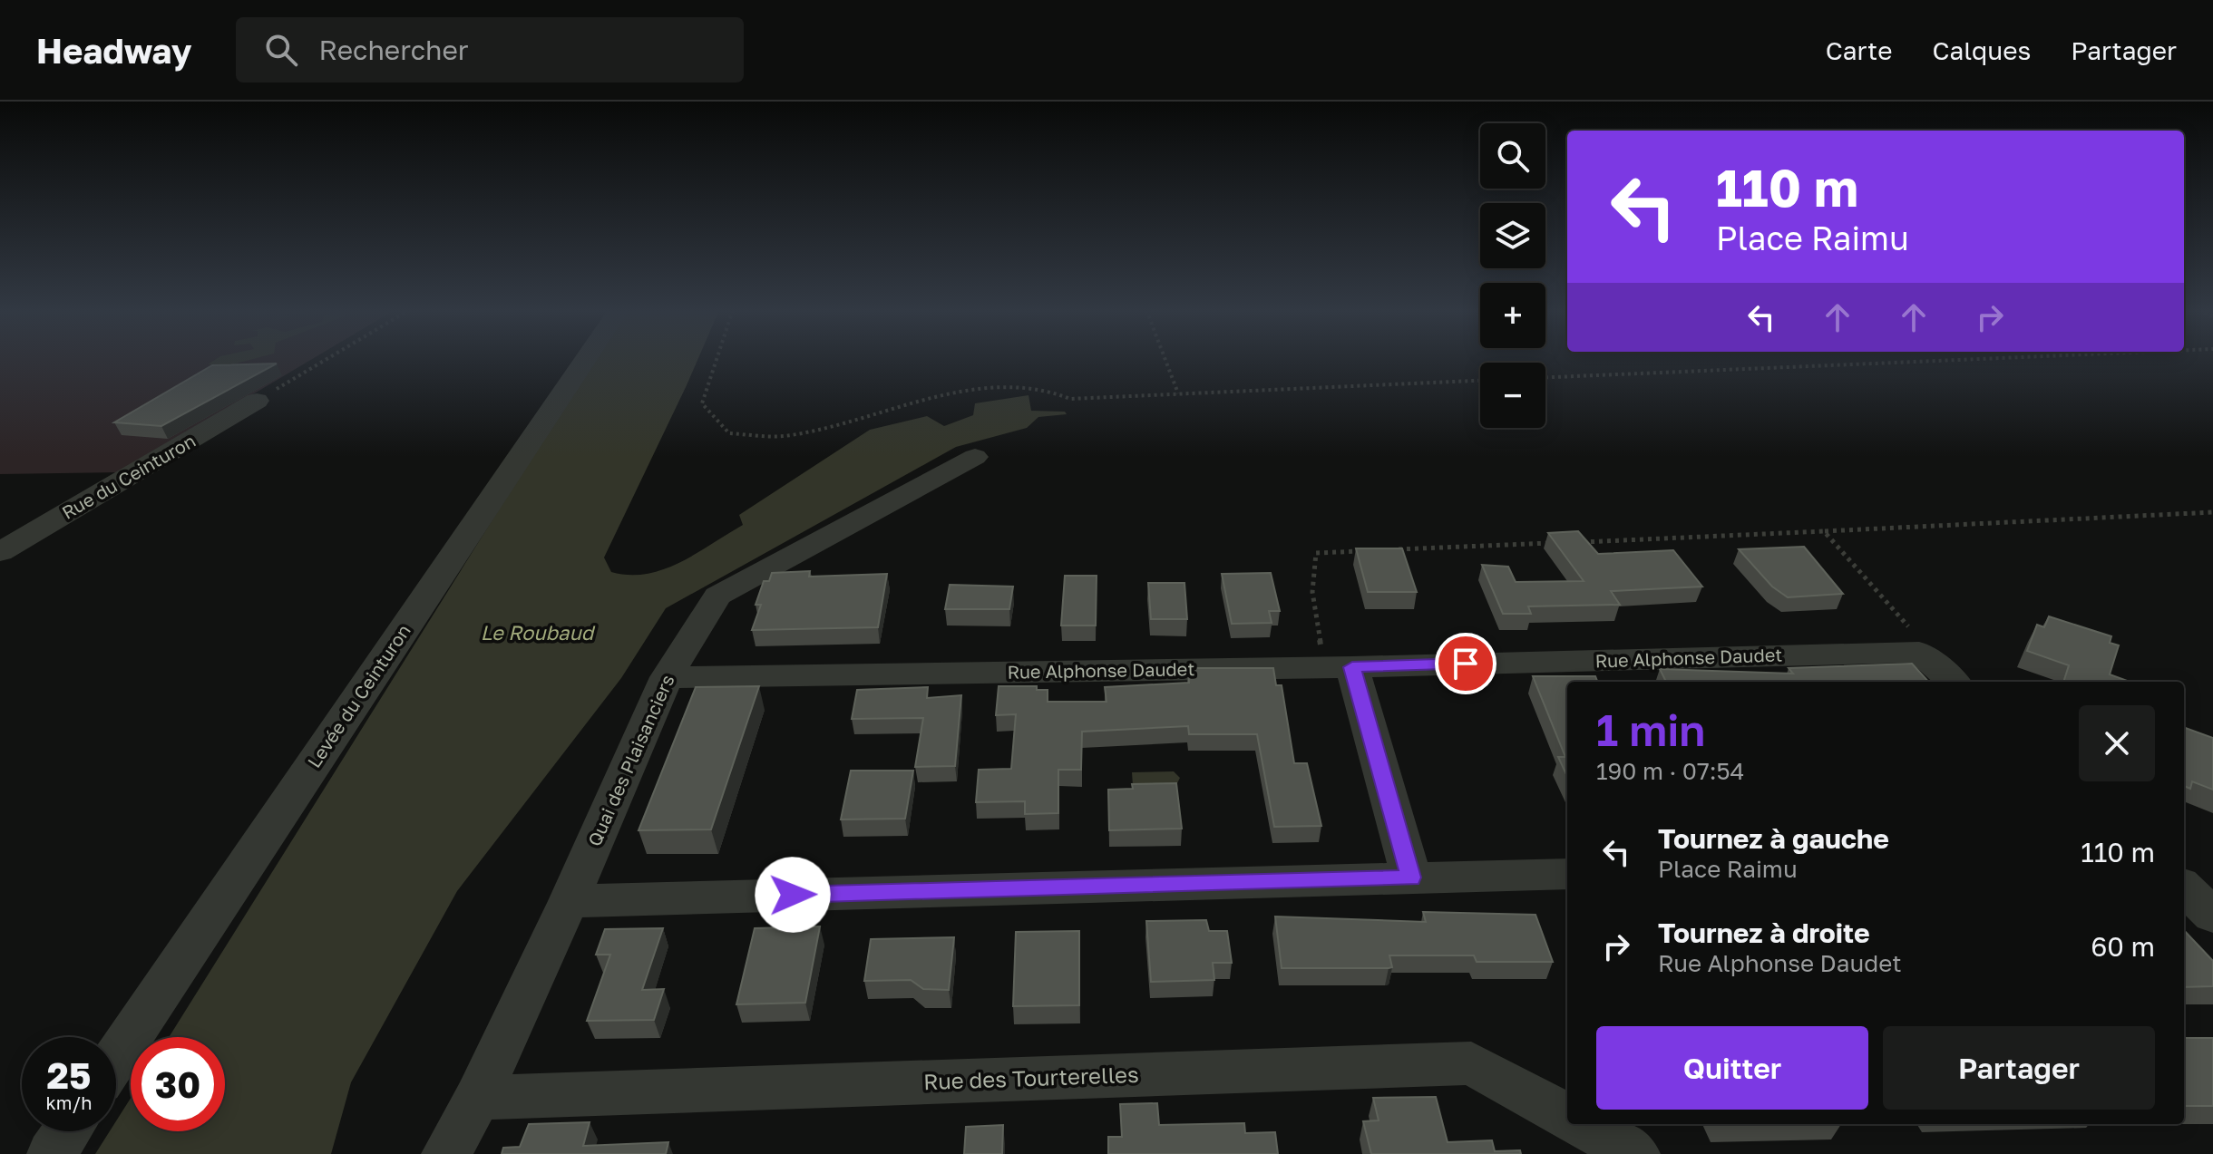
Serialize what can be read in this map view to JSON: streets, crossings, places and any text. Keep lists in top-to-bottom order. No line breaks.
{"streets":{"street":["Rue du Ceinturon","Rue Alphonse Daudet","Levée du Ceinturon","Quai des Plaisanciers","Rue des Tourterelles"]},"crossings":[["Rue Alphonse Daudet","Quai des Plaisanciers"],["Quai des Plaisanciers","Rue des Tourterelles"]],"water":["Le Roubaud"],"page":{"header":"Headway","search":"Rechercher","nav":["Carte","Calques","Partager"],"map_buttons":["+","−"],"turn":["110 m","Place Raimu"],"heading":["1 min","190 m · 07:54"],"list":[{"name":"Tournez à gauche","note":"Place Raimu","value":"110 m"},{"name":"Tournez à droite","note":"Rue Alphonse Daudet","value":"60 m"}],"buttons":["Quitter","Partager"],"speed":"25 km/h","limit":"30"}}
